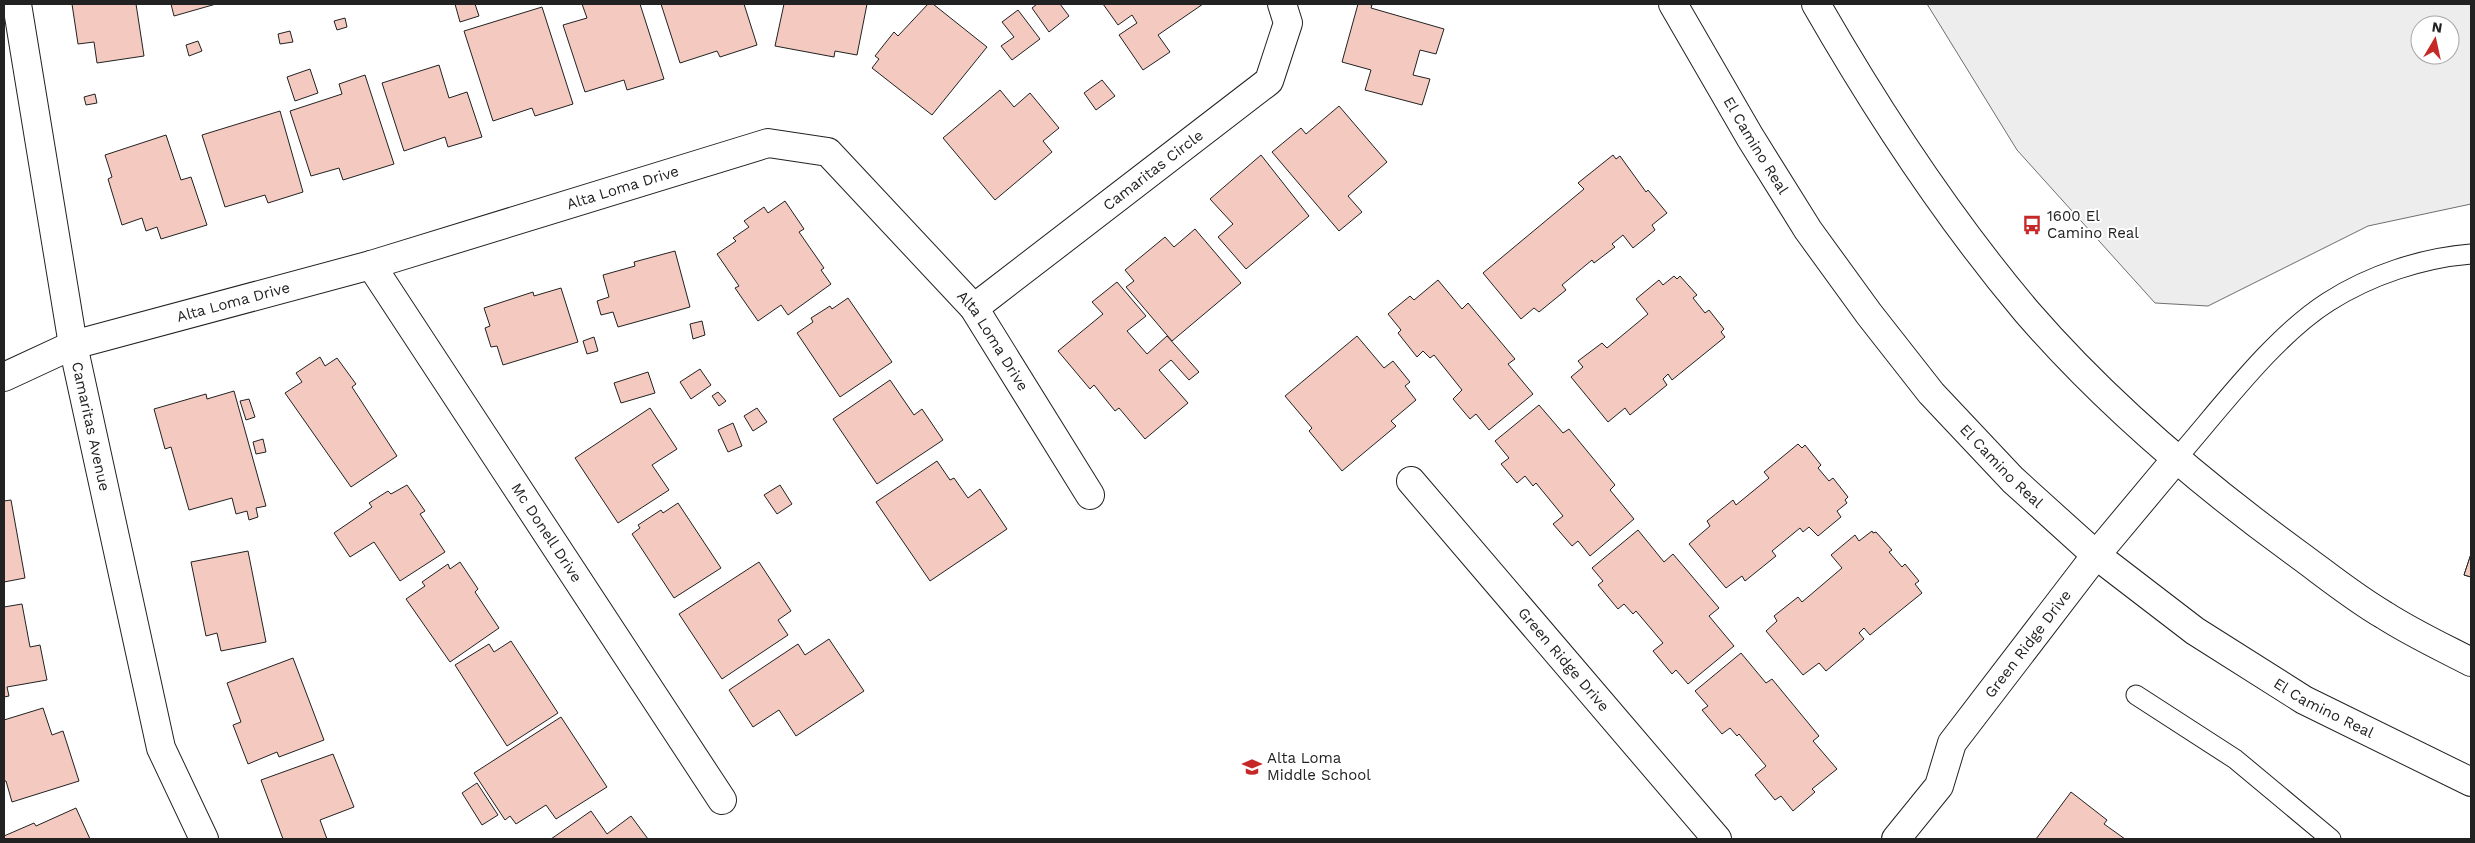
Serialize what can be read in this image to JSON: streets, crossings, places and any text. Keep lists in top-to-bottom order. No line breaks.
{"streets":{"street":["El Camino Real","Camaritas Circle","Alta Loma Drive","Camaritas Avenue","Mc Donell Drive","Green Ridge Drive"]},"crossings":[["El Camino Real","Green Ridge Drive"],["Camaritas Circle","Alta Loma Drive"],["Alta Loma Drive","Camaritas Avenue"],["Alta Loma Drive","Mc Donell Drive"]],"places":{"bus stop":["1600 El Camino Real"],"school or university":["Alta Loma Middle School"]},"north":"top"}
